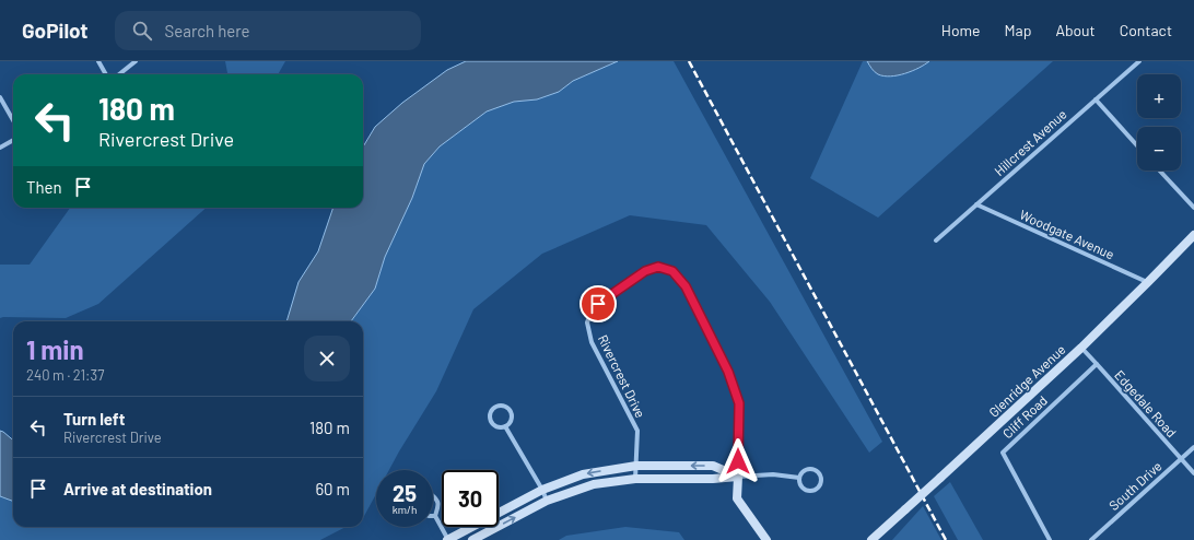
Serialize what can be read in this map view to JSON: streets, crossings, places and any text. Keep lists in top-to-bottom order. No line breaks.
{"streets":{"street":["Hillcrest Avenue","Woodgate Avenue","Rivercrest Drive","Glenridge Avenue","Edgedale Road","Cliff Road","South Drive"]},"crossings":[["Hillcrest Avenue","Woodgate Avenue"],["Woodgate Avenue","Glenridge Avenue"],["Glenridge Avenue","Edgedale Road"],["Edgedale Road","Cliff Road"],["Edgedale Road","South Drive"]],"page":{"header":"GoPilot","search":"Search here","nav":["Home","Map","About","Contact"],"map_buttons":["+","−"],"turn":["180 m","Rivercrest Drive"],"then":"Then","heading":["1 min","240 m · 21:37"],"list":[{"name":"Turn left","note":"Rivercrest Drive","value":"180 m"},{"name":"Arrive at destination","value":"60 m"}],"speed":"25 km/h","limit":"30"}}
